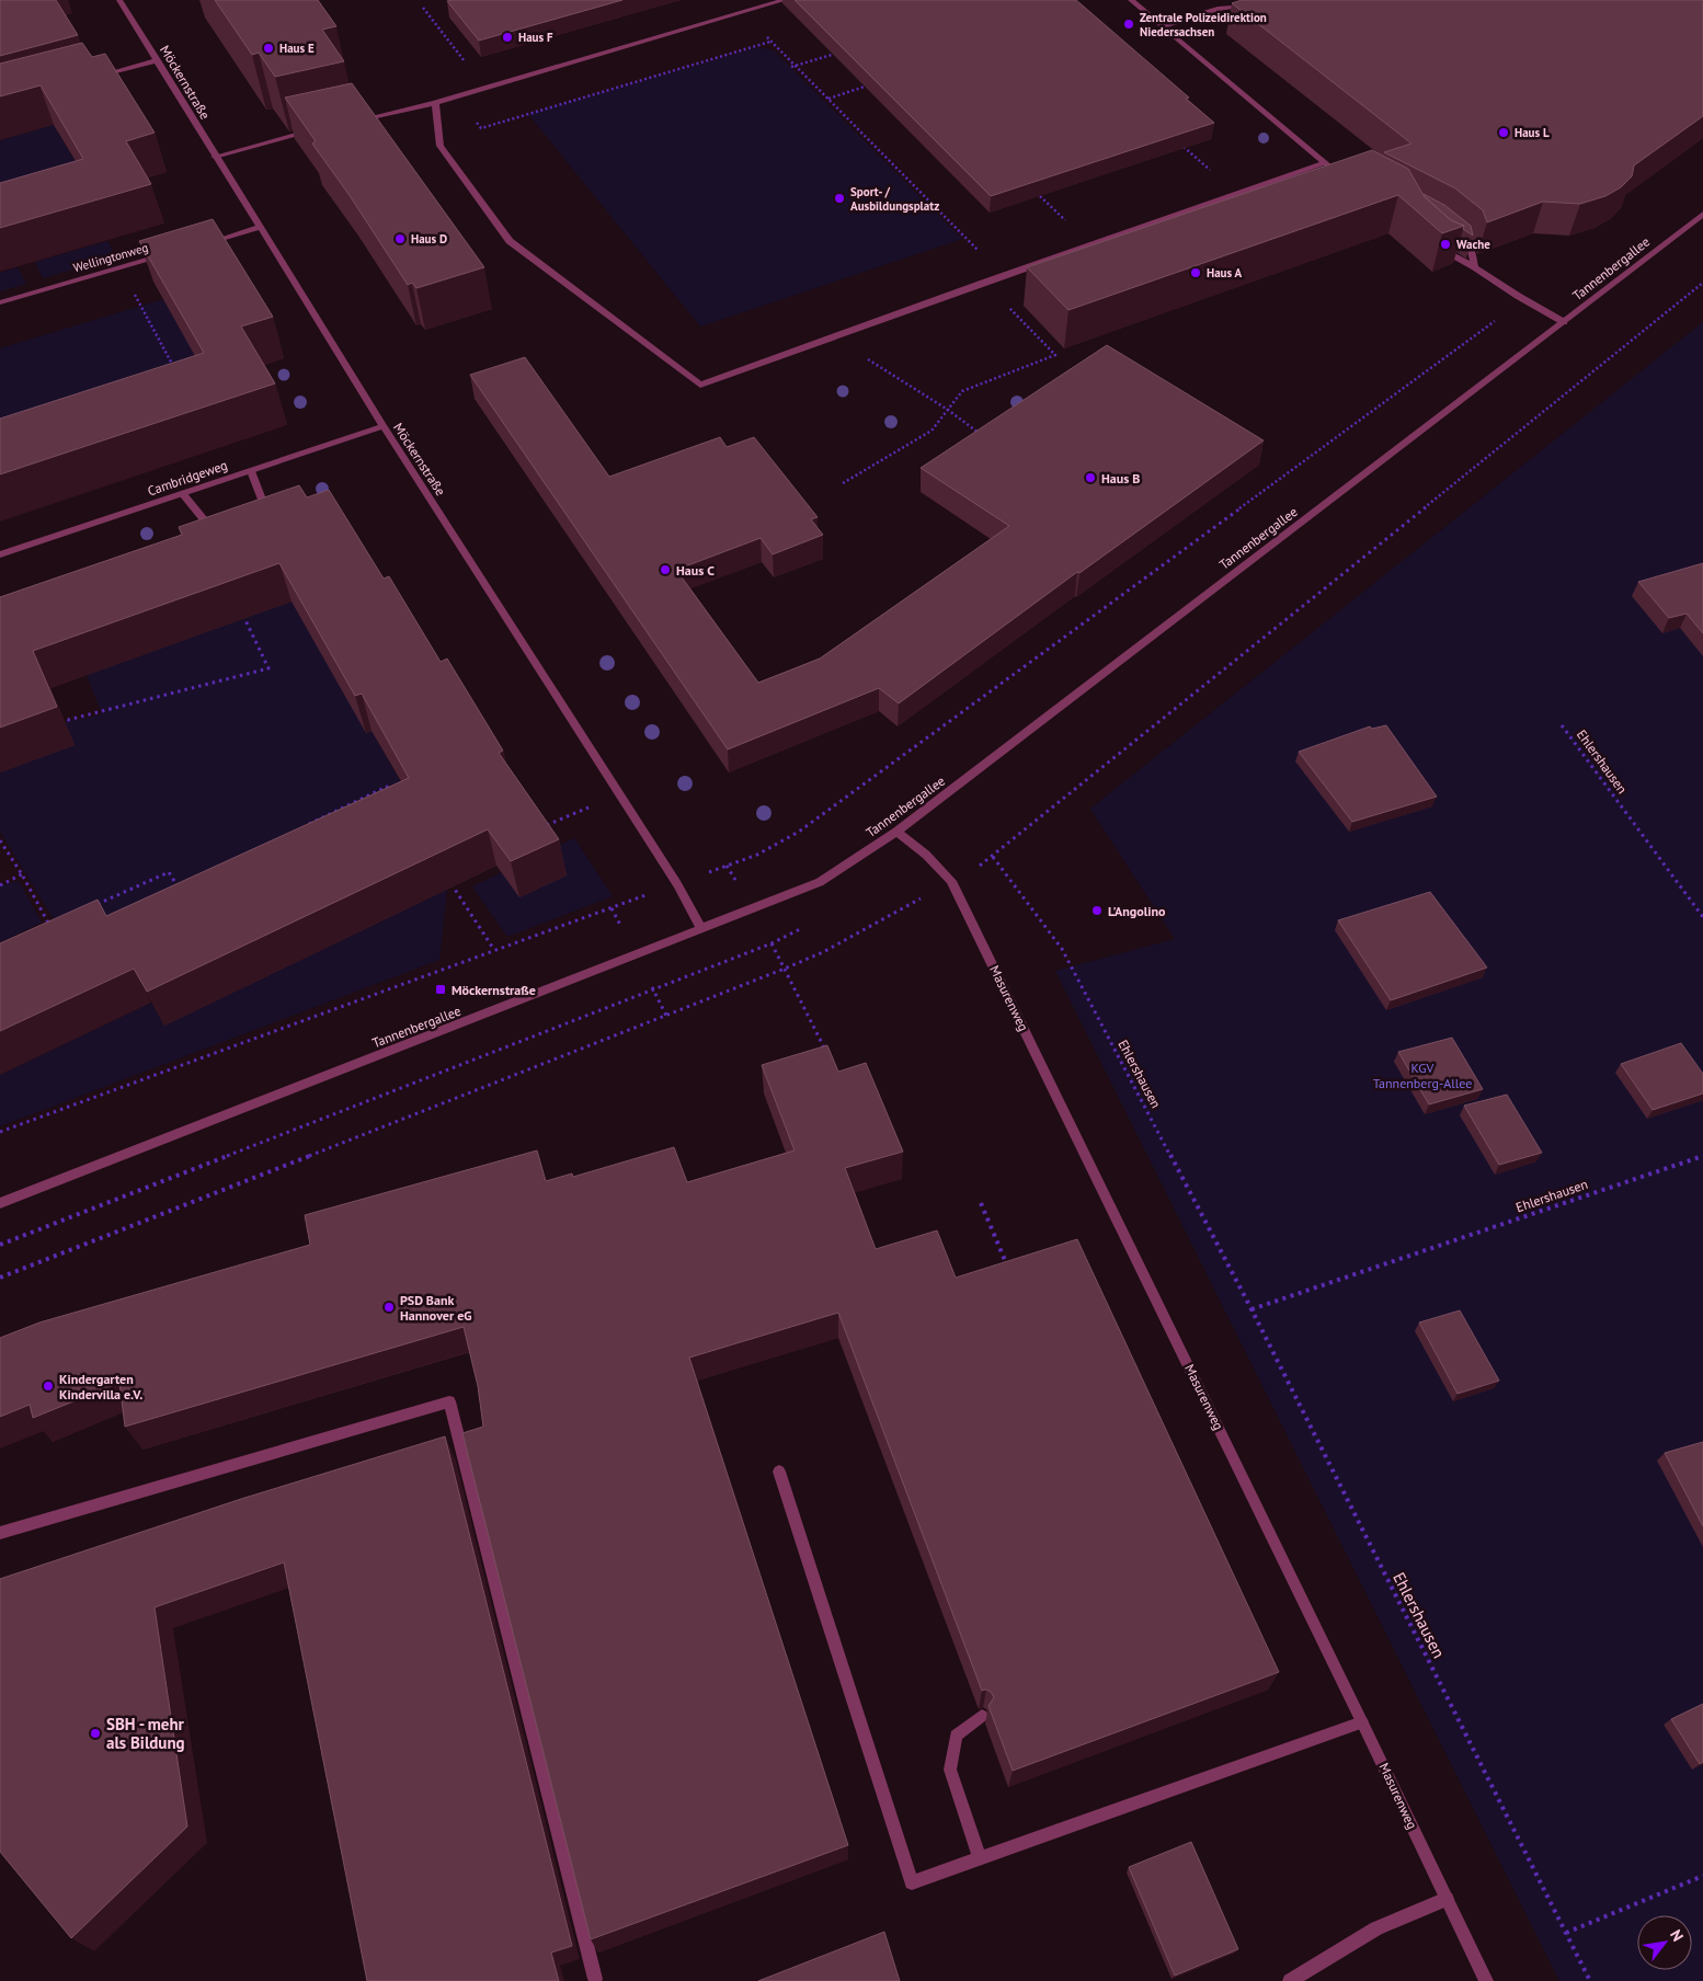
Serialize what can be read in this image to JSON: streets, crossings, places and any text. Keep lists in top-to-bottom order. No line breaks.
{"streets":{"street":["Möckernstraße","Wellingtonweg","Tannenbergallee","Cambridgeweg","Masurenweg"],"path":["Ehlershausen"]},"crossings":[["Möckernstraße","Tannenbergallee"],["Möckernstraße","Cambridgeweg"],["Tannenbergallee","Masurenweg"]],"parks":["KGV Tannenberg-Allee"],"places":{"other":["Zentrale Polizeidirektion Niedersachsen","Haus F","Haus E","Haus L","Sport- / Ausbildungsplatz","Haus D","Wache","Haus A","Haus B","Haus C","L'Angolino","PSD Bank Hannover eG","Kindergarten Kindervilla e.V.","SBH - mehr als Bildung"],"transit":["Möckernstraße"]},"north":"top right"}
